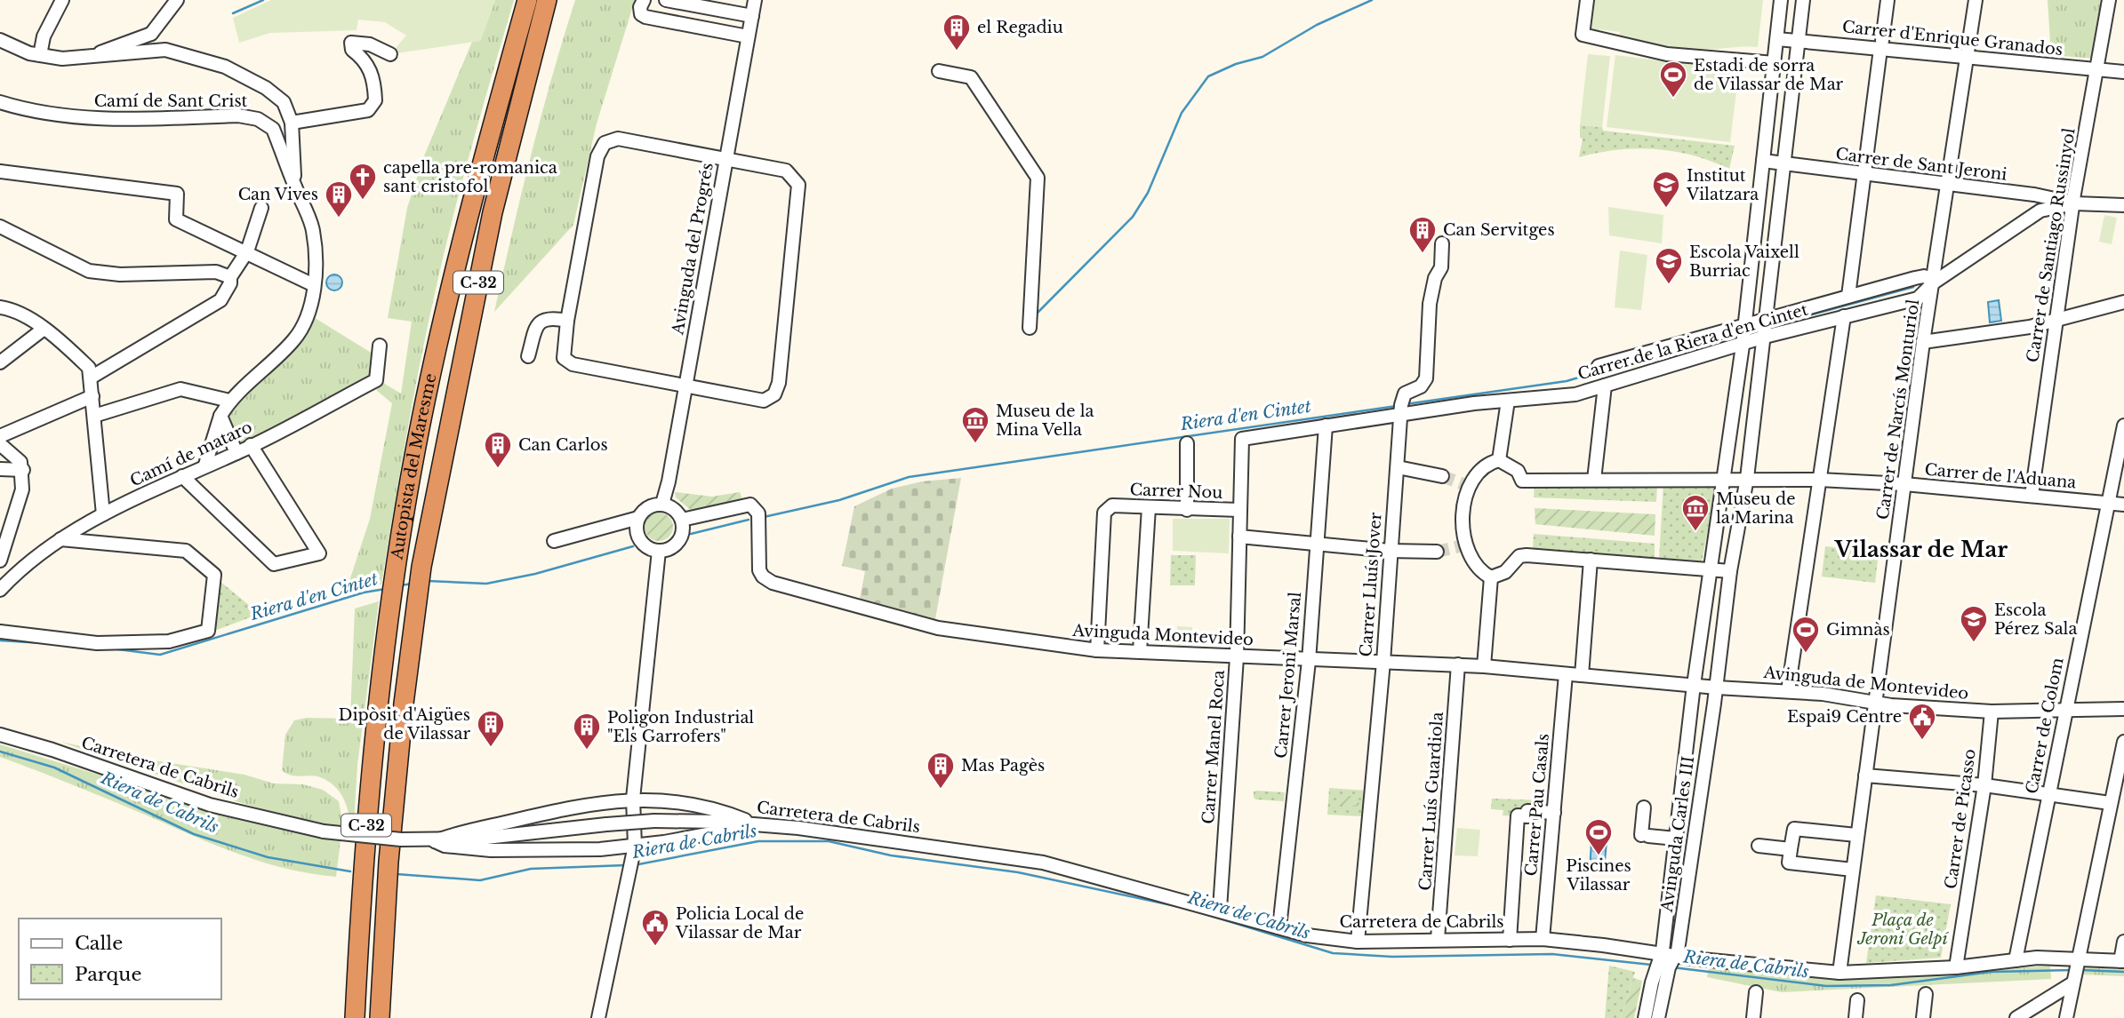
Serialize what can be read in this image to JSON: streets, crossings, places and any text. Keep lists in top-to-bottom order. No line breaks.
{"streets":{"highway":["C-32","Autopista del Maresme"],"street":["Carrer d'Enrique Granados","Camí de Sant Crist","Carrer de Sant Jeroni","Carrer de Santiago Russinyol","Avinguda del Progrés","Carrer de la Riera d'en Cintet","Carrer de Narcís Monturiol","Camí de mataro","Carrer de l'Aduana","Carrer Nou","Carrer Lluís Jover","Avinguda Montevideo","Carrer Jeroni Marsal","Avinguda de Montevideo","Carrer de Colom","Carrer Manel Roca","Carretera de Cabrils","Carrer Luís Guardiola","Carrer Pau Casals","Carrer de Picasso","Avinguda Carles III"]},"crossings":[["Carrer d'Enrique Granados","Carrer de Santiago Russinyol"],["Carrer d'Enrique Granados","Carrer de Narcís Monturiol"],["Carrer d'Enrique Granados","Avinguda Carles III"],["Camí de Sant Crist","Camí de mataro"],["Carrer de Sant Jeroni","Carrer de Santiago Russinyol"],["Carrer de Sant Jeroni","Carrer de la Riera d'en Cintet"],["Carrer de Sant Jeroni","Carrer de Narcís Monturiol"],["Carrer de Sant Jeroni","Avinguda Carles III"],["Carrer de Santiago Russinyol","Carrer de la Riera d'en Cintet"],["Carrer de Santiago Russinyol","Carrer de l'Aduana"],["Avinguda del Progrés","Avinguda Montevideo"],["Carrer de la Riera d'en Cintet","Carrer de Narcís Monturiol"],["Carrer de la Riera d'en Cintet","Carrer Lluís Jover"],["Carrer de la Riera d'en Cintet","Carrer Jeroni Marsal"],["Carrer de la Riera d'en Cintet","Carrer Manel Roca"],["Carrer de la Riera d'en Cintet","Avinguda Carles III"],["Carrer de Narcís Monturiol","Carrer de l'Aduana"],["Carrer de Narcís Monturiol","Avinguda de Montevideo"],["Carrer de Narcís Monturiol","Carretera de Cabrils"],["Carrer de l'Aduana","Carrer de Colom"],["Carrer de l'Aduana","Avinguda Carles III"],["Carrer Nou","Avinguda Montevideo"],["Carrer Nou","Carrer Manel Roca"],["Carrer Lluís Jover","Avinguda Montevideo"],["Carrer Lluís Jover","Carretera de Cabrils"],["Avinguda Montevideo","Carrer Jeroni Marsal"],["Avinguda Montevideo","Avinguda de Montevideo"],["Avinguda Montevideo","Carrer Manel Roca"],["Avinguda Montevideo","Carrer Luís Guardiola"],["Avinguda Montevideo","Carrer Pau Casals"],["Avinguda Montevideo","Avinguda Carles III"],["Carrer Jeroni Marsal","Carretera de Cabrils"],["Avinguda de Montevideo","Carrer de Colom"],["Avinguda de Montevideo","Carrer de Picasso"],["Avinguda de Montevideo","Avinguda Carles III"],["Carrer de Colom","Carretera de Cabrils"],["Carrer Manel Roca","Carretera de Cabrils"],["Carretera de Cabrils","Carrer Luís Guardiola"],["Carretera de Cabrils","Carrer Pau Casals"],["Carretera de Cabrils","Carrer de Picasso"],["Carretera de Cabrils","Avinguda Carles III"]],"districts":["Vilassar de Mar"],"water":["Riera d'en Cintet","Riera de Cabrils"],"parks":["Plaça de Jeroni Gelpí"],"places":{"building":["el Regadiu","Can Vives","Can Servitges","Can Carlos","Dipòsit d'Aigües de Vilassar","Poligon Industrial \"Els Garrofers\"","Mas Pagès"],"sports":["Estadi de sorra de Vilassar de Mar","Gimnàs","Piscines Vilassar"],"church":["capella pre-romanica sant cristofol"],"school or university":["Institut Vilatzara","Escola Vaixell Burriac","Escola Pérez Sala"],"museum":["Museu de la Mina Vella","Museu de la Marina"],"public building":["Espai9 Centre","Policia Local de Vilassar de Mar"]},"legend":["Calle","Parque"]}
